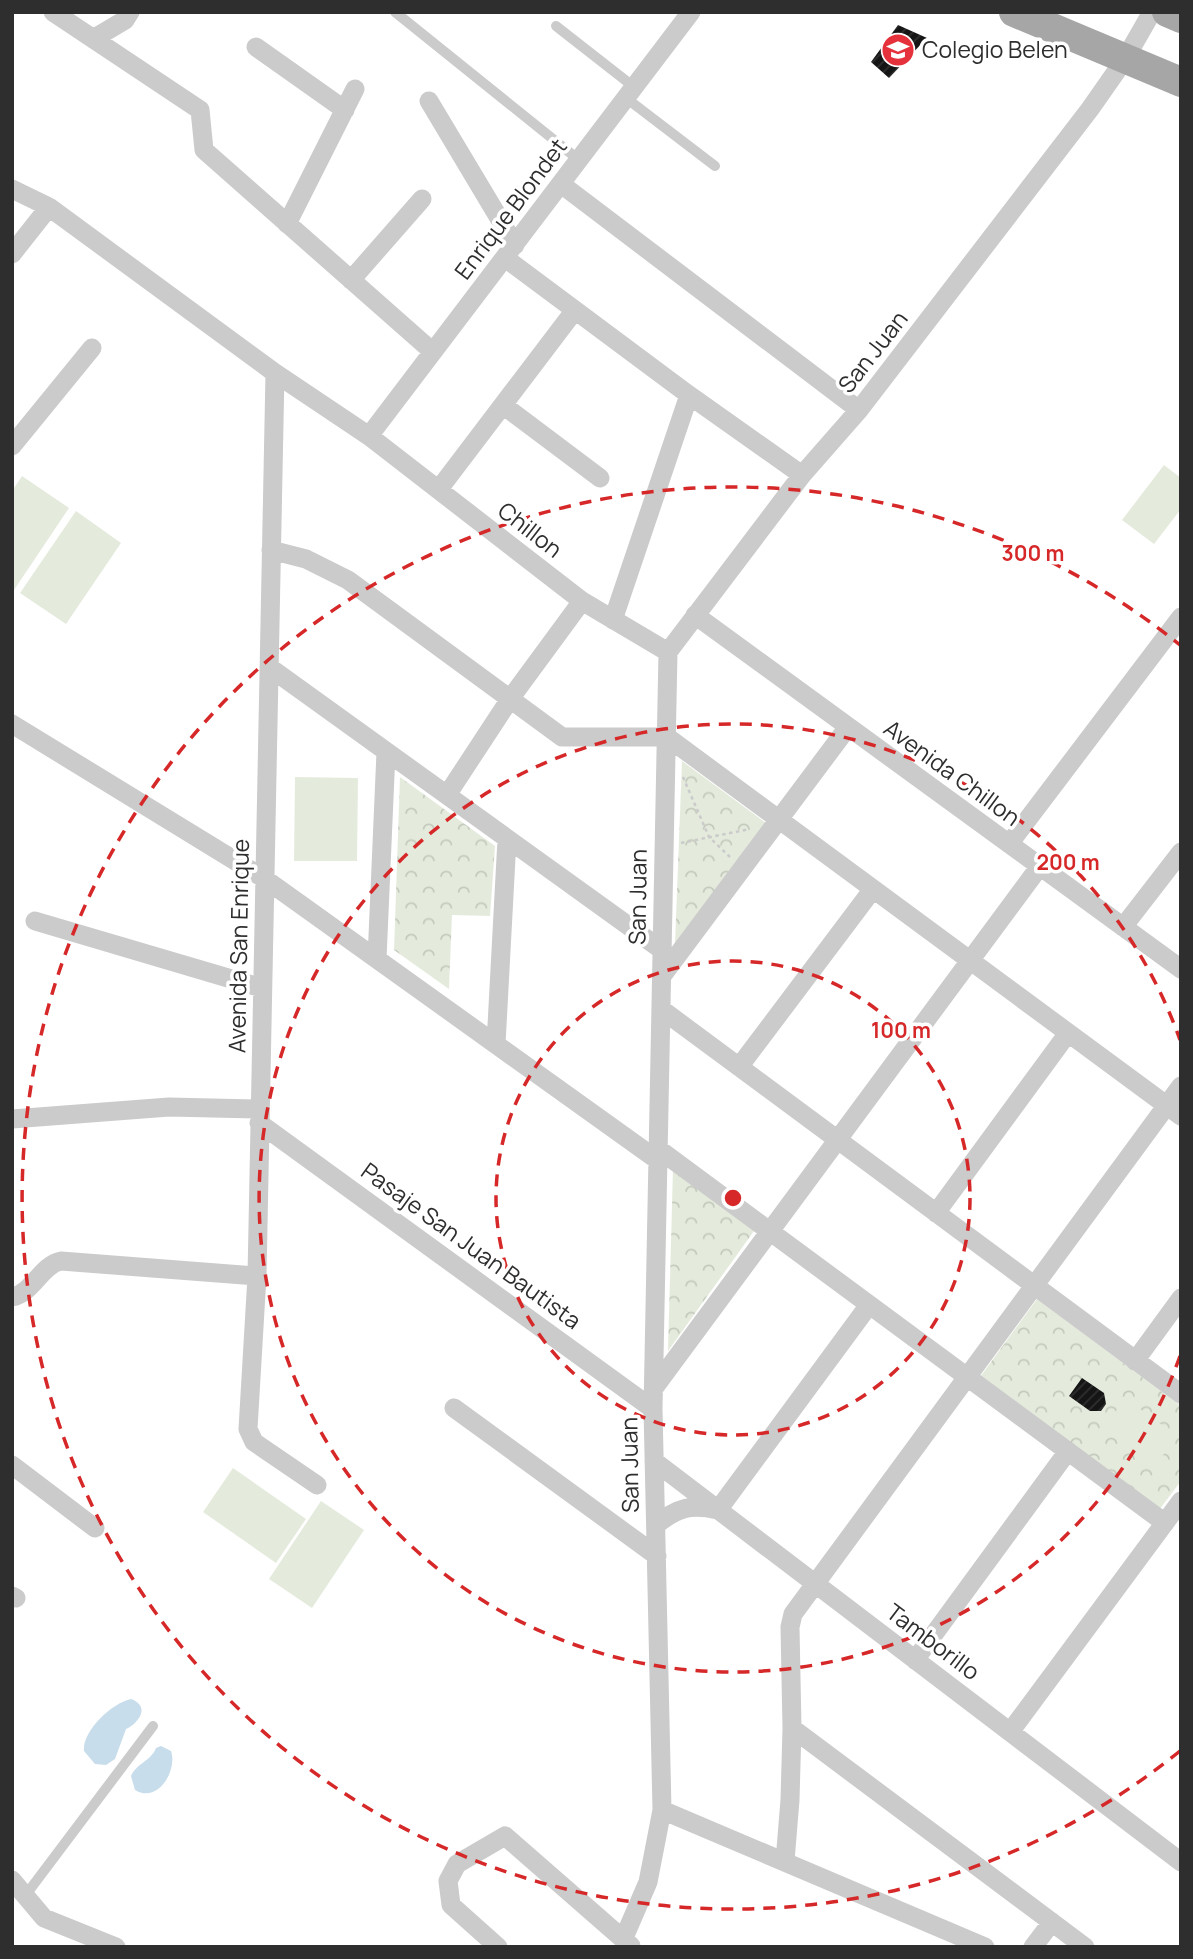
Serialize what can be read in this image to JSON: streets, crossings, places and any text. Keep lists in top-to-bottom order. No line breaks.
{"streets":{"street":["Enrique Blondet","San Juan","Chillon","Avenida Chillon","Avenida San Enrique","Pasaje San Juan Bautista","Tamborillo"]},"crossings":[["Enrique Blondet","Chillon"],["San Juan","Chillon"],["San Juan","Avenida Chillon"],["San Juan","Pasaje San Juan Bautista"],["San Juan","Tamborillo"],["Chillon","Avenida San Enrique"],["Avenida San Enrique","Pasaje San Juan Bautista"]],"places":{"school or university":["Colegio Belen"]},"rings":["300 m","200 m","100 m"]}
